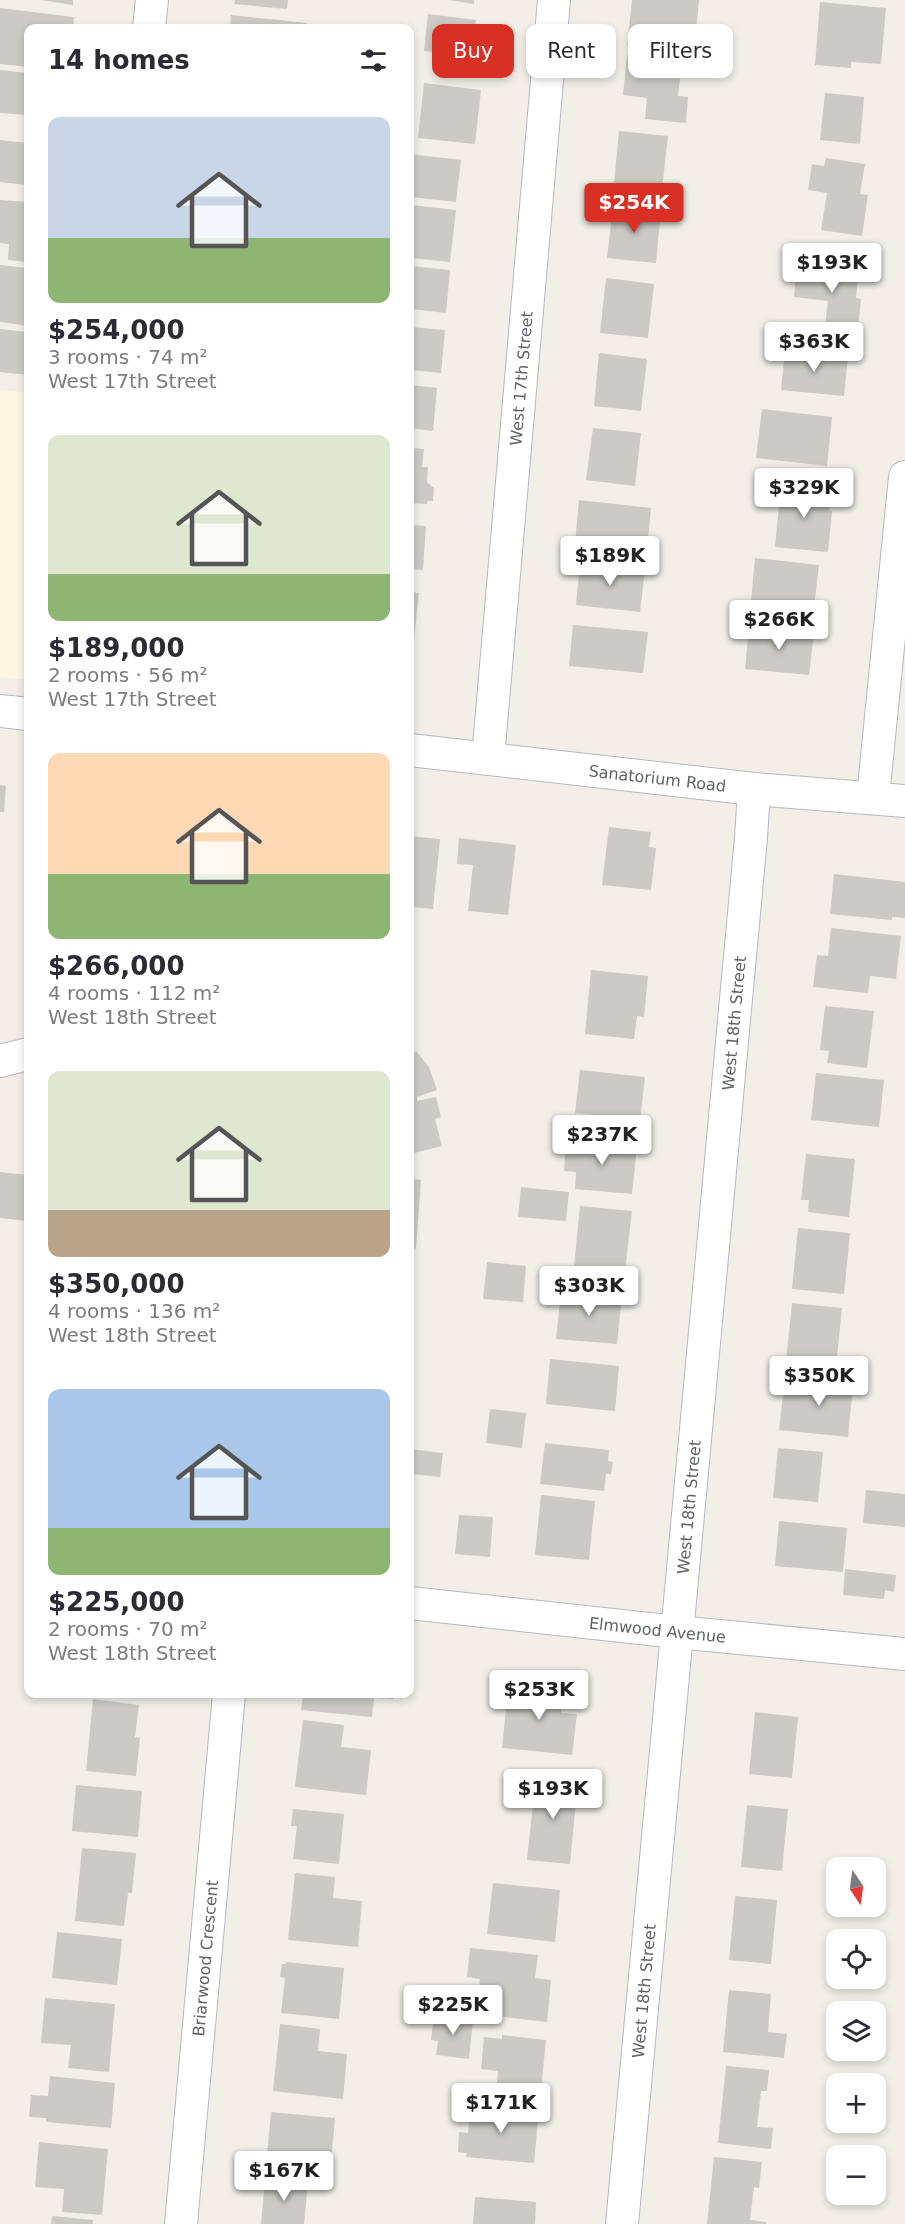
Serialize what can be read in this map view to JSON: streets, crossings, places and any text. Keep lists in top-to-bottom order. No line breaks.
{"streets":{"street":["West 17th Street","Sanatorium Road","West 18th Street","Elmwood Avenue","Briarwood Crescent"]},"crossings":[["West 17th Street","Sanatorium Road"],["Sanatorium Road","West 18th Street"],["West 18th Street","Elmwood Avenue"]],"north":"bottom","page":{"chip":["Buy","Rent","Filters"],"heading":"14 homes","list":[{"name":"$254,000","note":"3 rooms · 74 m² · West 17th Street"},{"name":"$189,000","note":"2 rooms · 56 m² · West 17th Street"},{"name":"$266,000","note":"4 rooms · 112 m² · West 18th Street"},{"name":"$350,000","note":"4 rooms · 136 m² · West 18th Street"},{"name":"$225,000","note":"2 rooms · 70 m² · West 18th Street"}],"price":["$254K","$193K","$363K","$329K","$189K","$266K","$237K","$303K","$350K","$253K","$193K","$225K","$171K","$167K"],"map_buttons":["+","−"]}}
